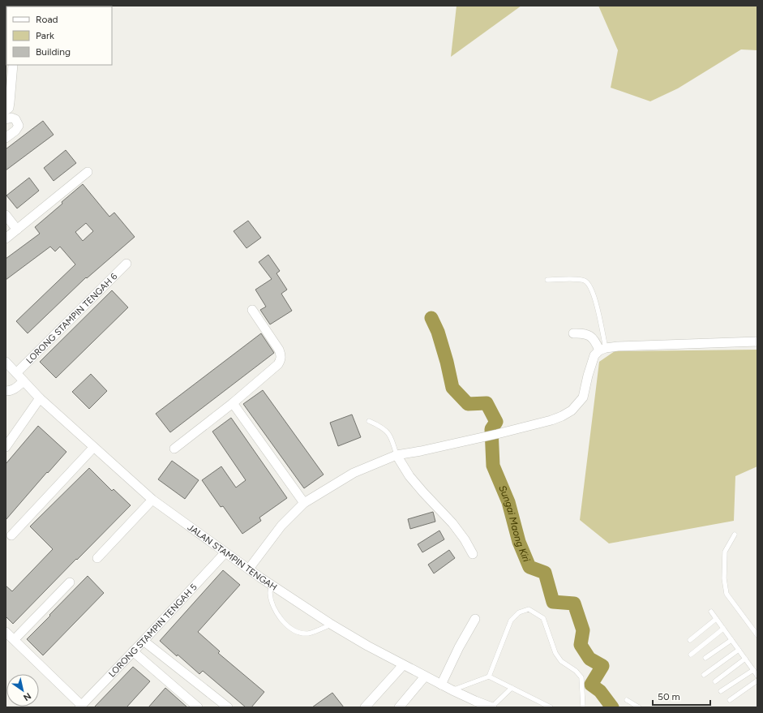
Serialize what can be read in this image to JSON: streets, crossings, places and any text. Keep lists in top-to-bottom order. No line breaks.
{"streets":{"street":["LORONG STAMPIN TENGAH 6","JALAN STAMPIN TENGAH","LORONG STAMPIN TENGAH 5"]},"crossings":[["LORONG STAMPIN TENGAH 6","JALAN STAMPIN TENGAH"],["JALAN STAMPIN TENGAH","LORONG STAMPIN TENGAH 5"]],"water":["Sungai Maong Kiri"],"legend":["Road","Park","Building"],"scale_bar":"50 m","north":"bottom right"}
